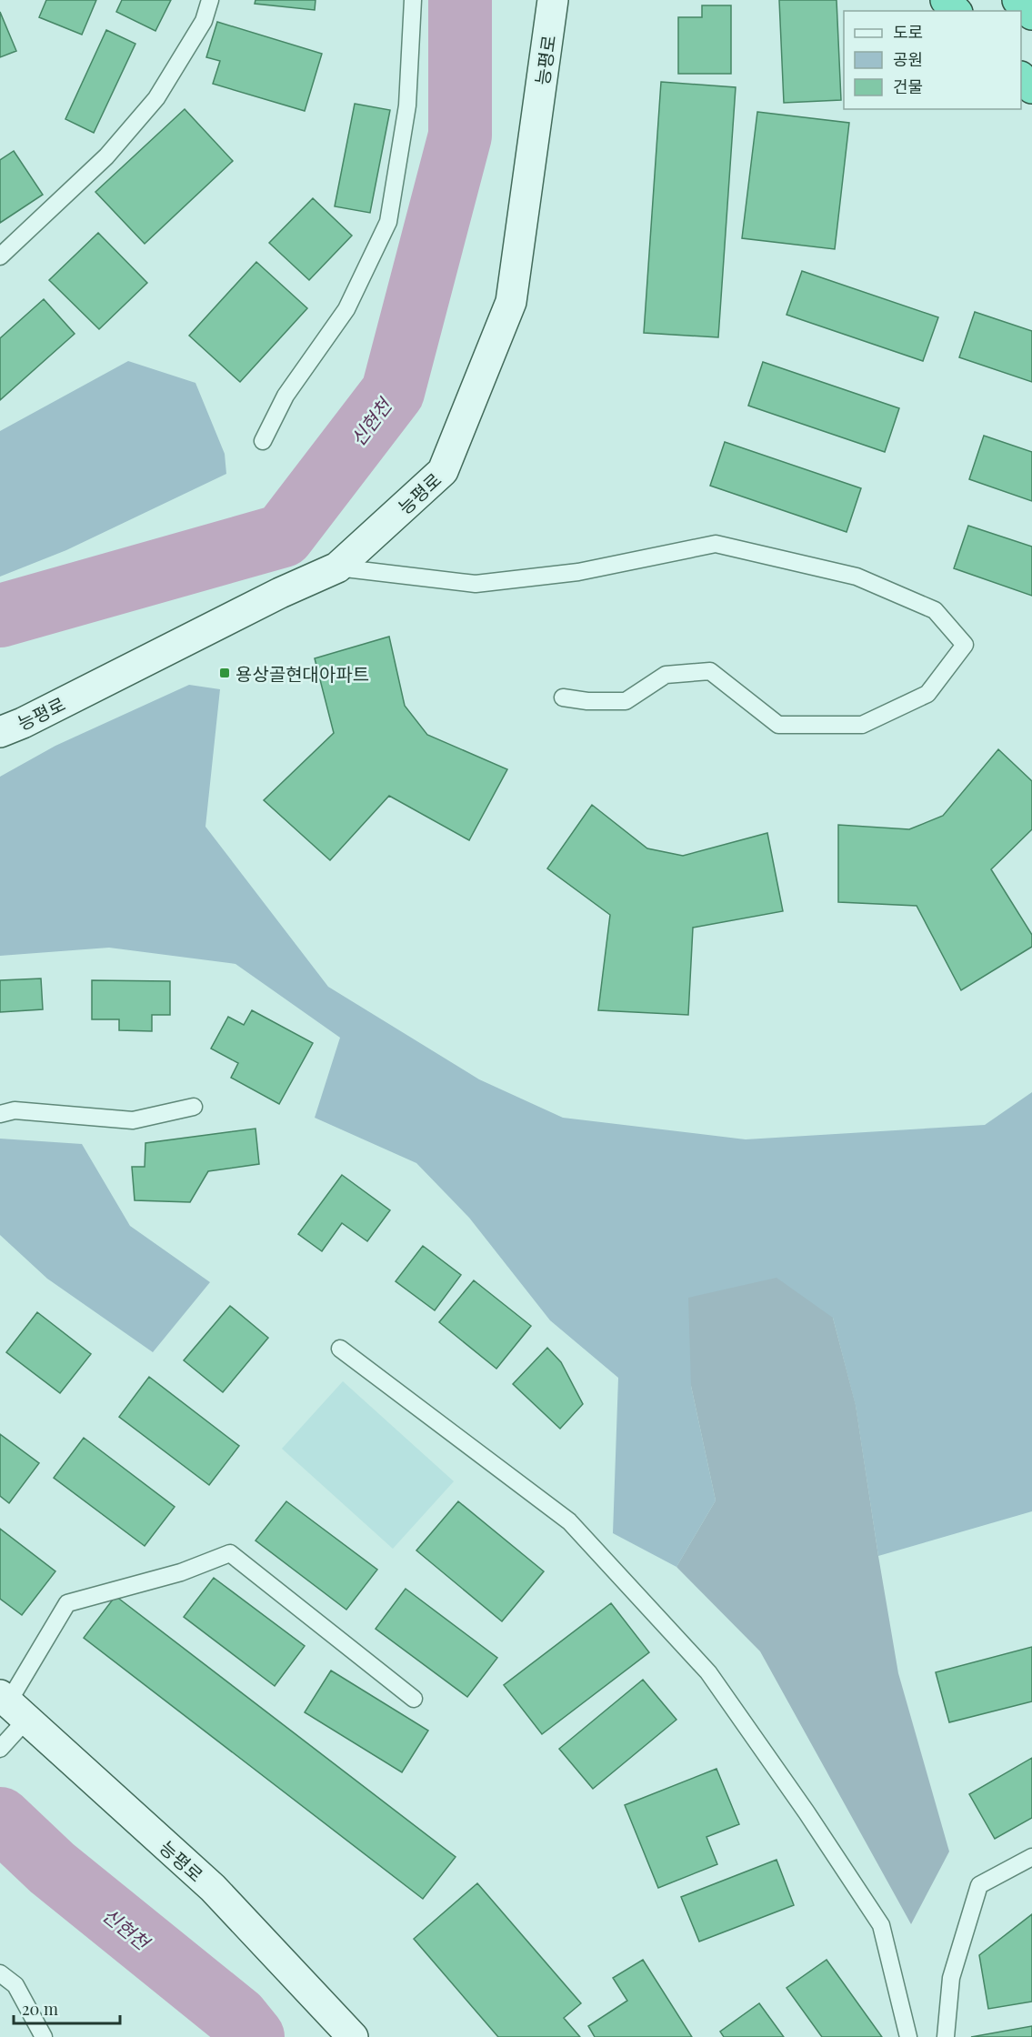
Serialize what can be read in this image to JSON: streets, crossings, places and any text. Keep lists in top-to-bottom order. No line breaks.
{"streets":{"main road":["능평로"]},"water":["신현천"],"places":{"transit":["용상골현대아파트"]},"legend":["도로","공원","건물"],"scale_bar":"20 m"}
